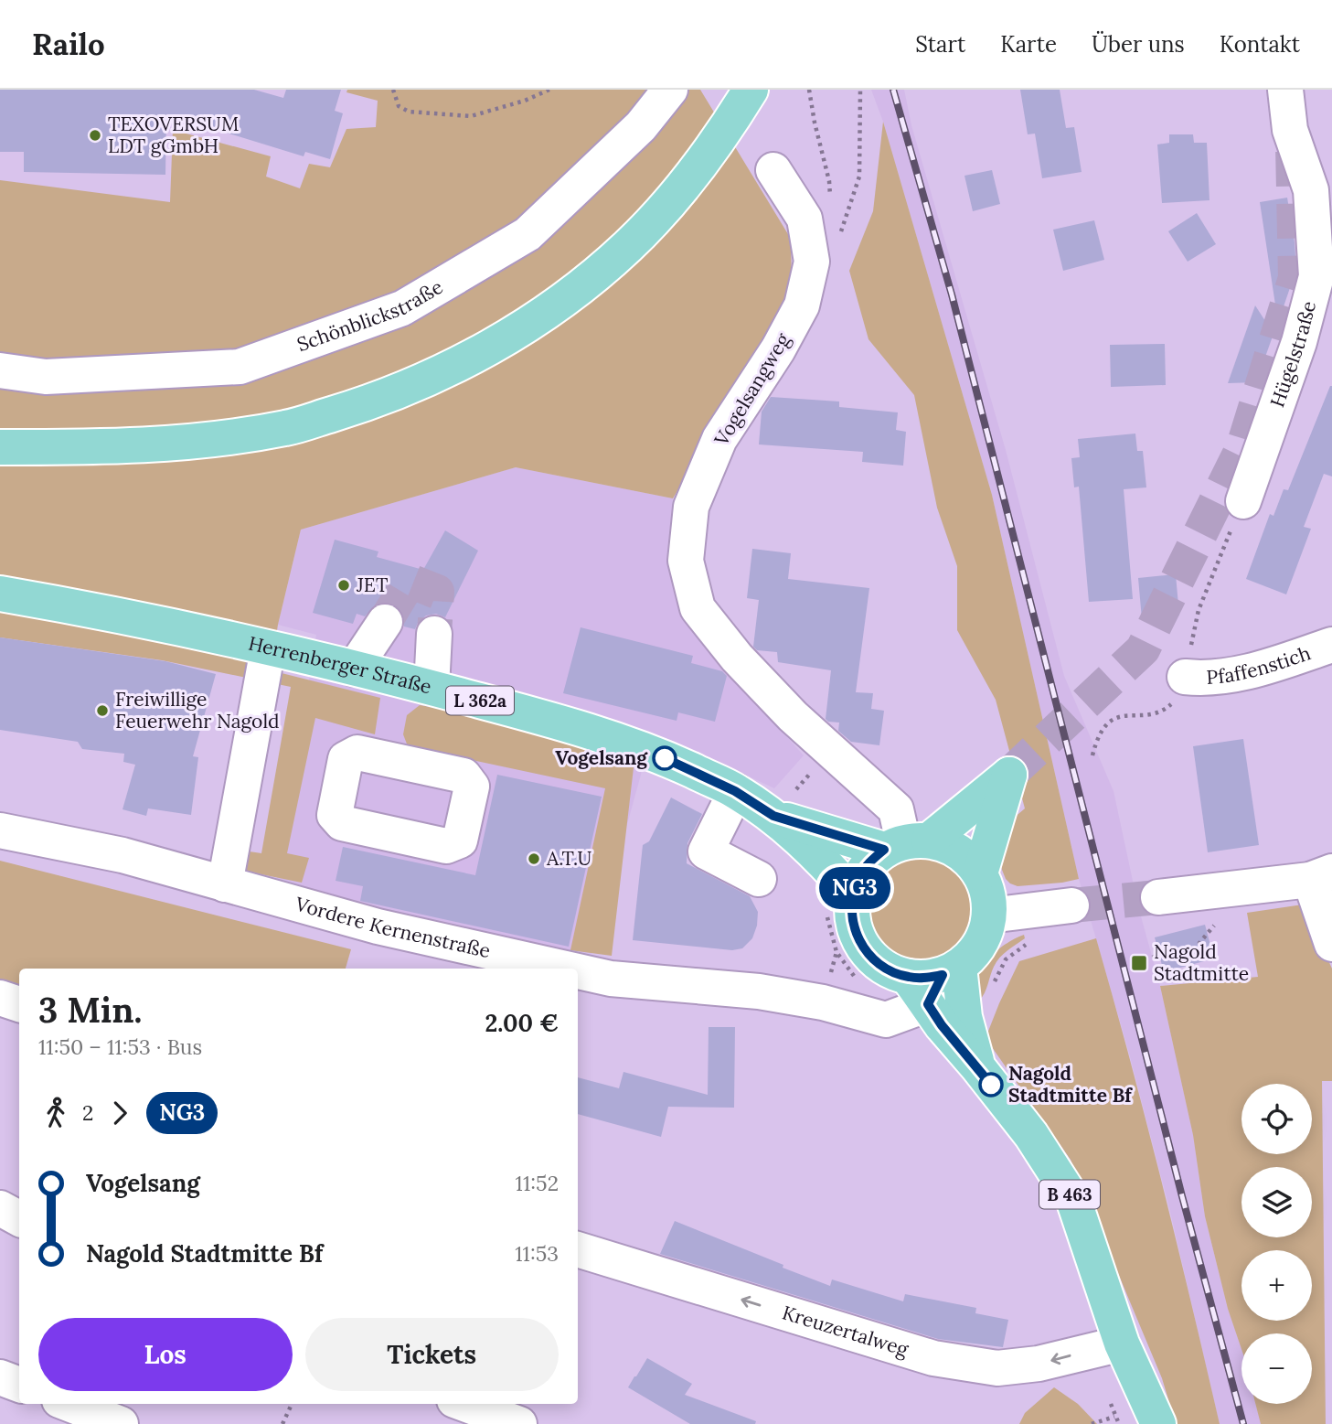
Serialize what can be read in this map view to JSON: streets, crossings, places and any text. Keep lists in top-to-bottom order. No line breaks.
{"streets":{"main road":["Herrenberger Straße","L 362a","B 463"],"street":["Schönblickstraße","Hügelstraße","Vogelsangweg","Pfaffenstich","Vordere Kernenstraße","Kreuzertalweg"]},"crossings":[["Vogelsangweg","Herrenberger Straße"],["Vogelsangweg","Vordere Kernenstraße"],["Vogelsangweg","B 463"],["Herrenberger Straße","Vordere Kernenstraße"],["Herrenberger Straße","B 463"],["Vordere Kernenstraße","B 463"],["B 463","Kreuzertalweg"]],"one_way":["Kreuzertalweg"],"places":{"other":["TEXOVERSUM LDT gGmbH","JET","Freiwillige Feuerwehr Nagold","Vogelsang","A.T.U","Nagold Stadtmitte Bf"],"transit":["Nagold Stadtmitte"]},"lines":["bus line NG3"],"page":{"header":"Railo","nav":["Start","Karte","Über uns","Kontakt"],"on_map":"NG3","heading":["3 Min.","11:50 – 11:53 · Bus","2.00 €"],"legs":["2","NG3"],"map_buttons":["+","−"],"list":[{"name":"Vogelsang","value":"11:52"},{"name":"Nagold Stadtmitte Bf","value":"11:53"}],"buttons":["Los","Tickets"]}}
